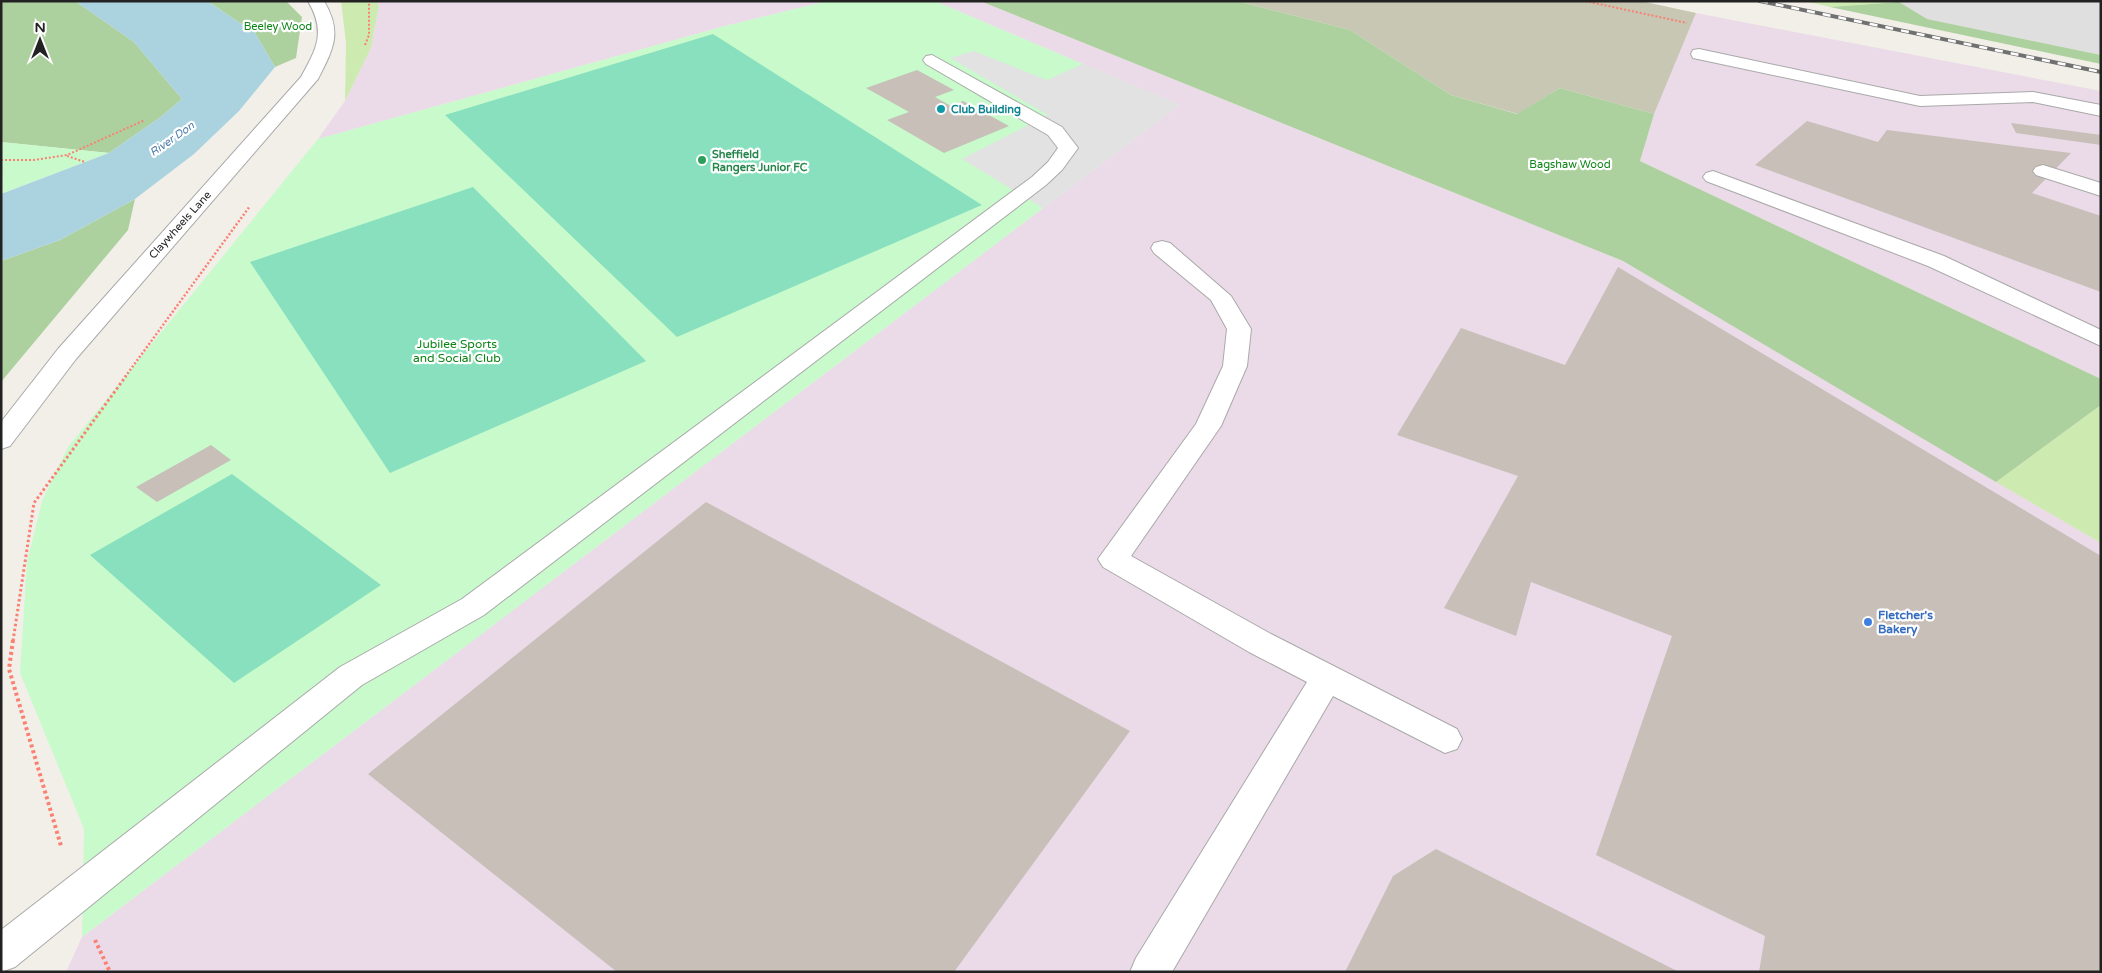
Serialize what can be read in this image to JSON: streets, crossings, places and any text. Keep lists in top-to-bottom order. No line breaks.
{"streets":{"street":["Claywheels Lane"]},"water":["River Don"],"parks":["Beeley Wood","Bagshaw Wood","Jubilee Sports and Social Club"],"places":["Club Building","Sheffield Rangers Junior FC","Fletcher's Bakery"],"north":"top"}
